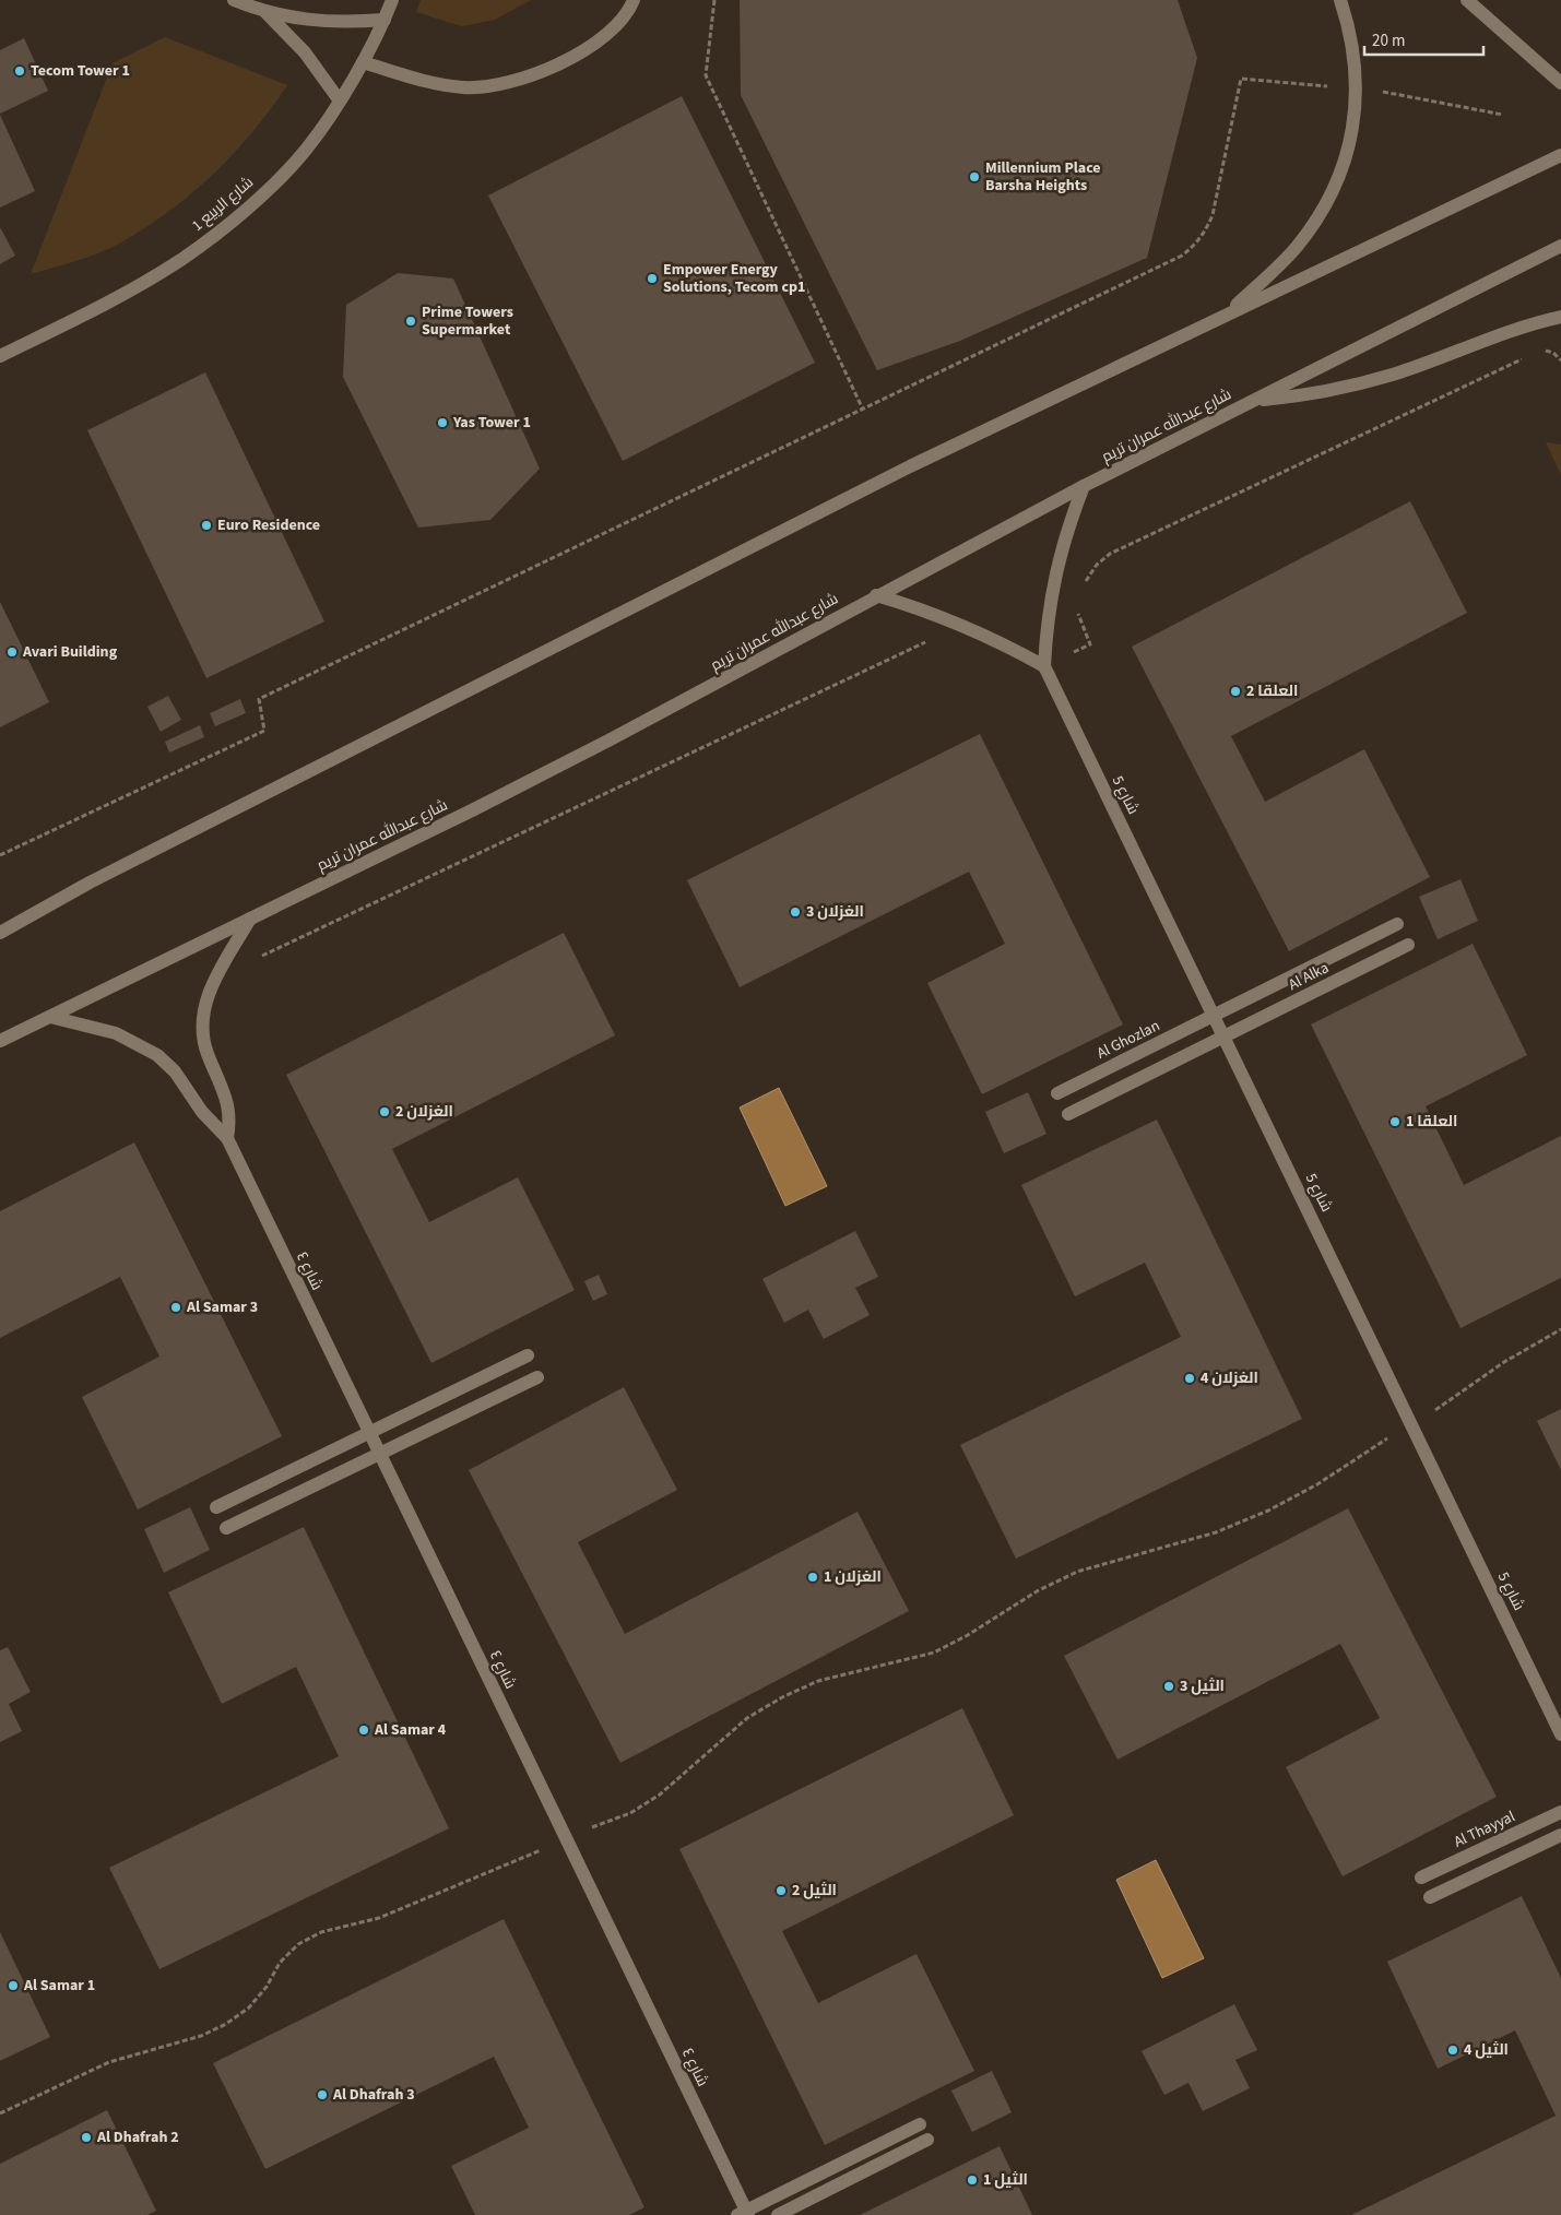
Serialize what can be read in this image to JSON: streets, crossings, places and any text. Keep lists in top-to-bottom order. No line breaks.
{"streets":{"main road":["شارع الربيع 1","شارع عبدالله عمران تريم","شارع 5","Al Alka","Al Ghozlan","شارع ٤","Al Thayyal"]},"crossings":[["شارع عبدالله عمران تريم","شارع 5"],["شارع عبدالله عمران تريم","شارع ٤"],["شارع 5","Al Alka"],["شارع 5","Al Ghozlan"],["Al Alka","Al Ghozlan"]],"places":["Tecom Tower 1","Millennium Place Barsha Heights","Empower Energy Solutions, Tecom cp1","Prime Towers Supermarket","Yas Tower 1","Euro Residence","Avari Building","العلقا 2","الغزلان 3","الغزلان 2","العلقا 1","Al Samar 3","الغزلان 4","الغزلان 1","الثيل 3","Al Samar 4","الثيل 2","Al Samar 1","الثيل 4","Al Dhafrah 3","Al Dhafrah 2","الثيل 1"],"scale_bar":"20 m"}
